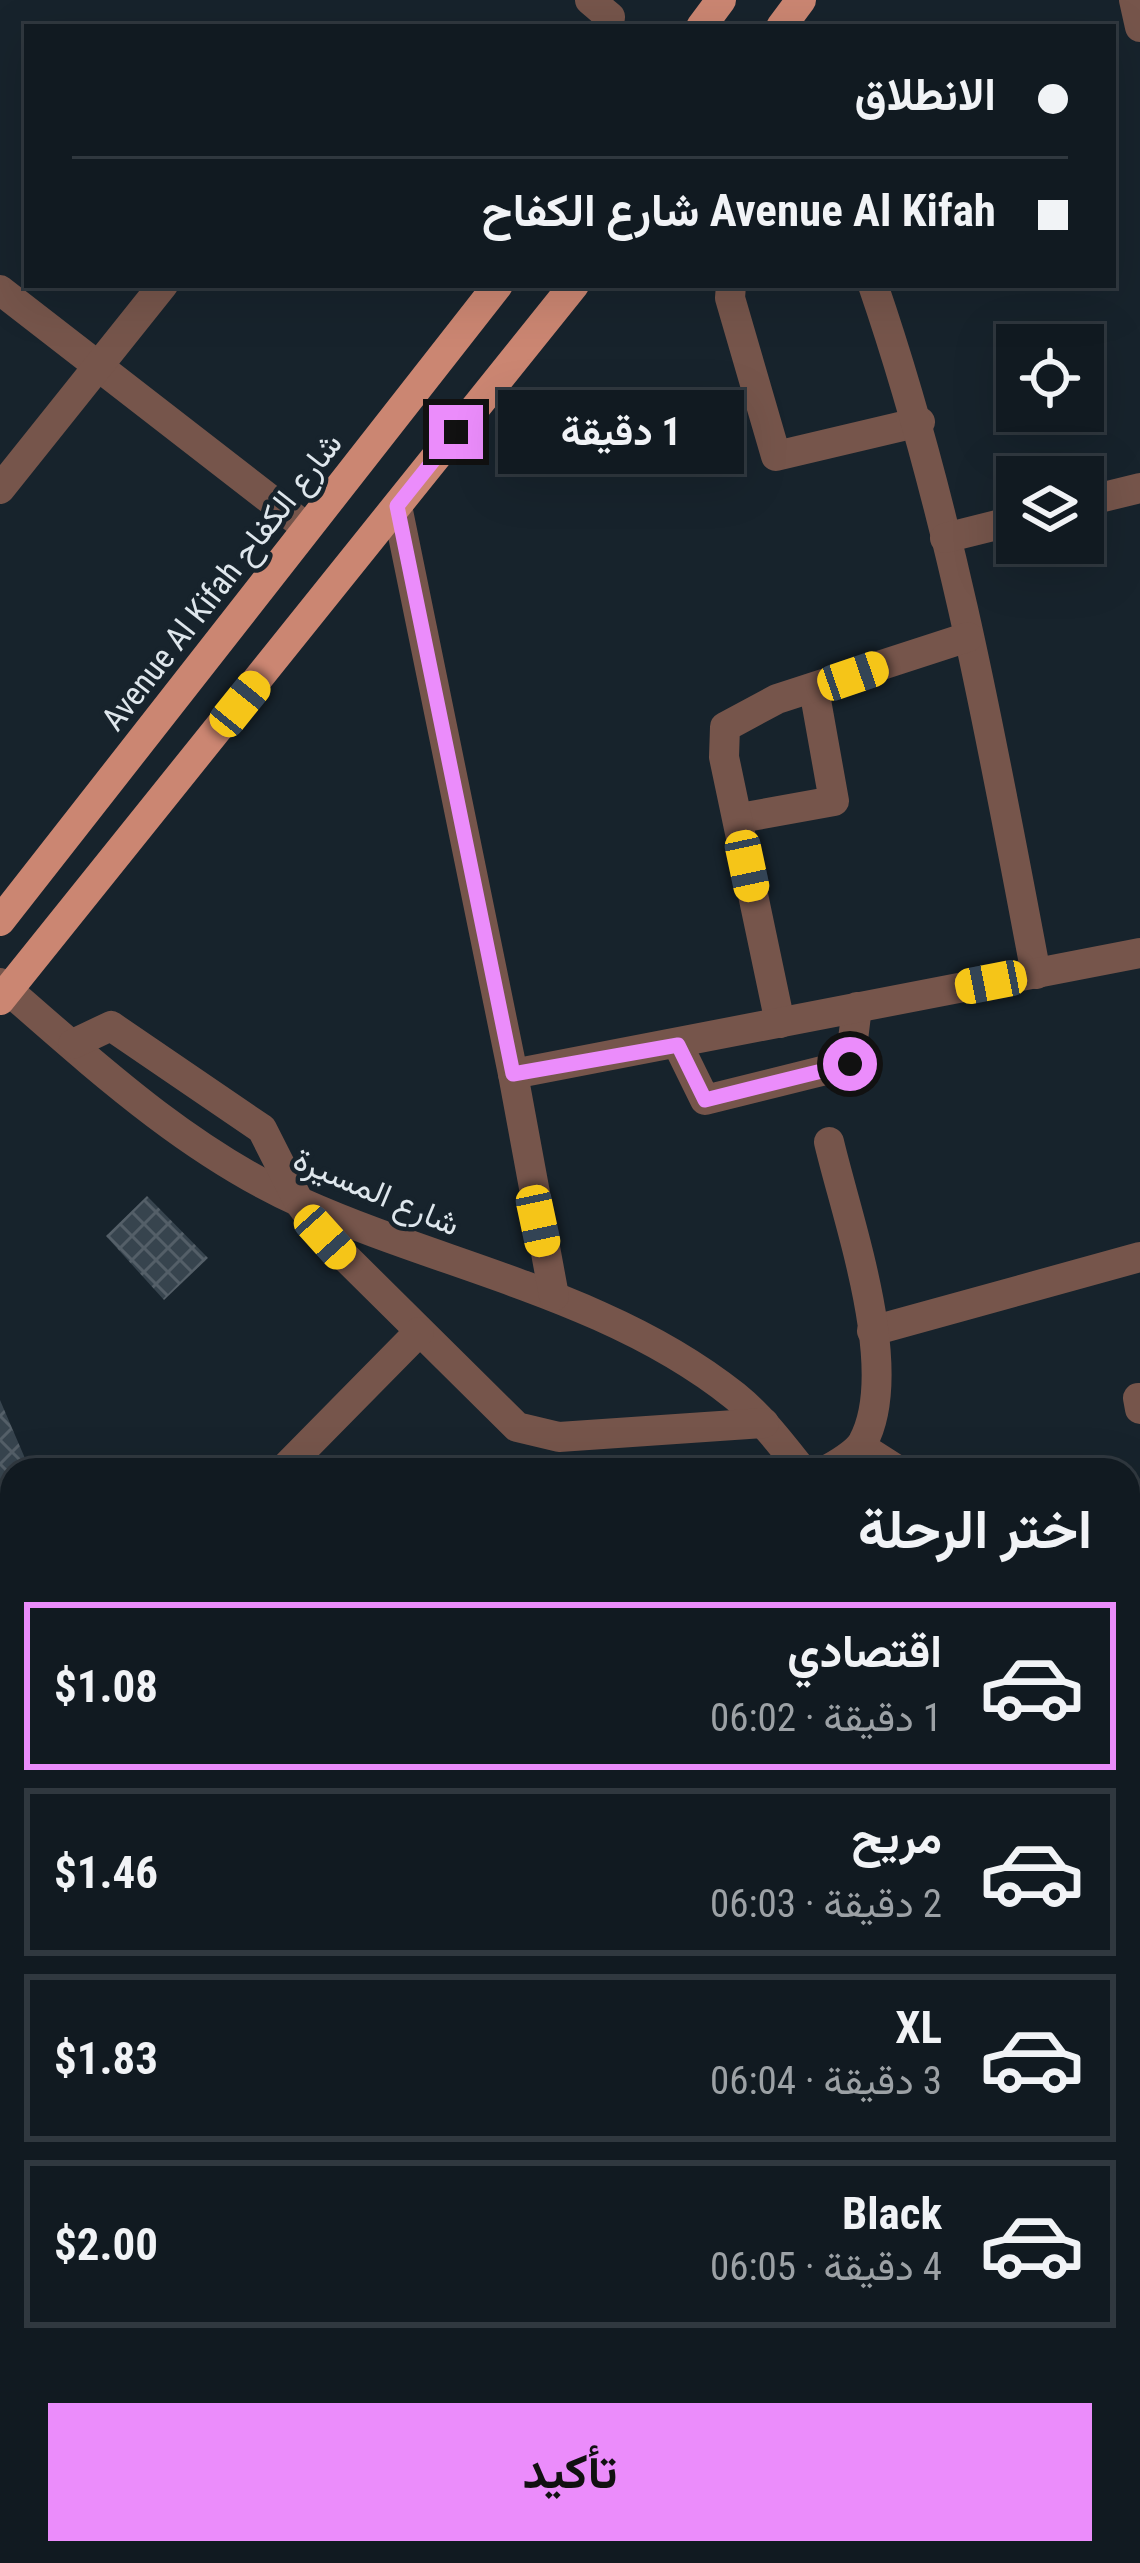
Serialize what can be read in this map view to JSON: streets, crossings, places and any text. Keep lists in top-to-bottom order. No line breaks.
{"streets":{"main road":["Avenue Al Kifah شارع الكفاح"],"street":["شارع المسيرة"]},"page":{"banner":["الانطلاق","Avenue Al Kifah شارع الكفاح"],"bubble":"1 دقيقة","heading":"اختر الرحلة","list":[{"name":"اقتصادي","note":"1 دقيقة · 06:02","value":"$1.08"},{"name":"مريح","note":"2 دقيقة · 06:03","value":"$1.46"},{"name":"XL","note":"3 دقيقة · 06:04","value":"$1.83"},{"name":"Black","note":"4 دقيقة · 06:05","value":"$2.00"}],"buttons":"تأكيد"}}
